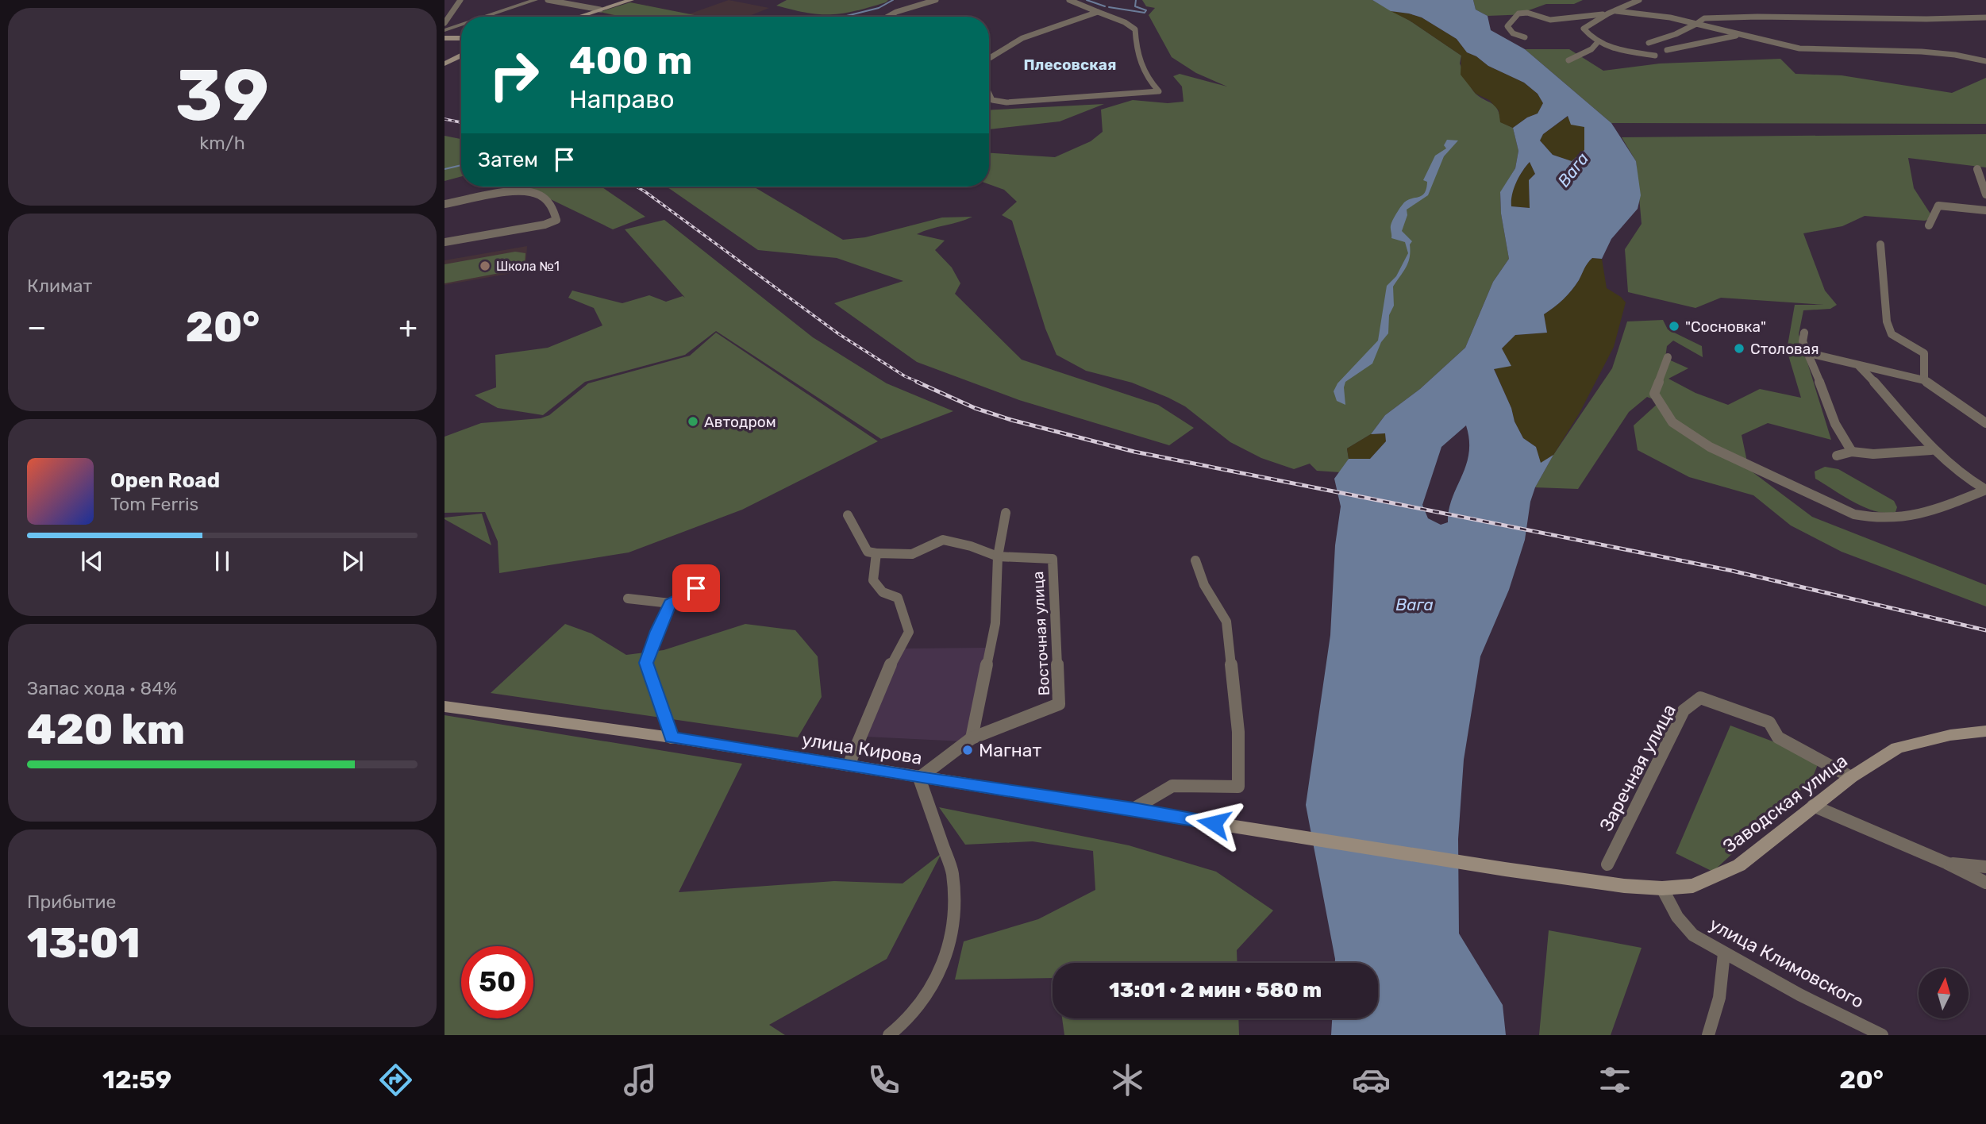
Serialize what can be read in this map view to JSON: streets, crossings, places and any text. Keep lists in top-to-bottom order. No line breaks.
{"streets":{"main road":["улица Кирова","Заводская улица"],"street":["Восточная улица","Заречная улица","улица Климовского"]},"crossings":[["Восточная улица","улица Кирова"],["улица Кирова","Заводская улица"],["Заречная улица","Заводская улица"],["Заводская улица","улица Климовского"]],"districts":["Плесовская"],"water":["Вага"],"places":["Школа №1","\"Сосновка\"","Столовая","Автодром","Магнат"],"north":"top","page":{"tile":[["39","km/h"],"Климат",["Запас хода · 84%","420 km"],["Прибытие","13:01"]],"turn":["400 m","Направо"],"then":"Затем","heat":["−","20°","+"],"song":["Open Road","Tom Ferris"],"limit":"50","trip":"13:01 · 2 мин · 580 m","tabs":["12:59","20°"]}}
